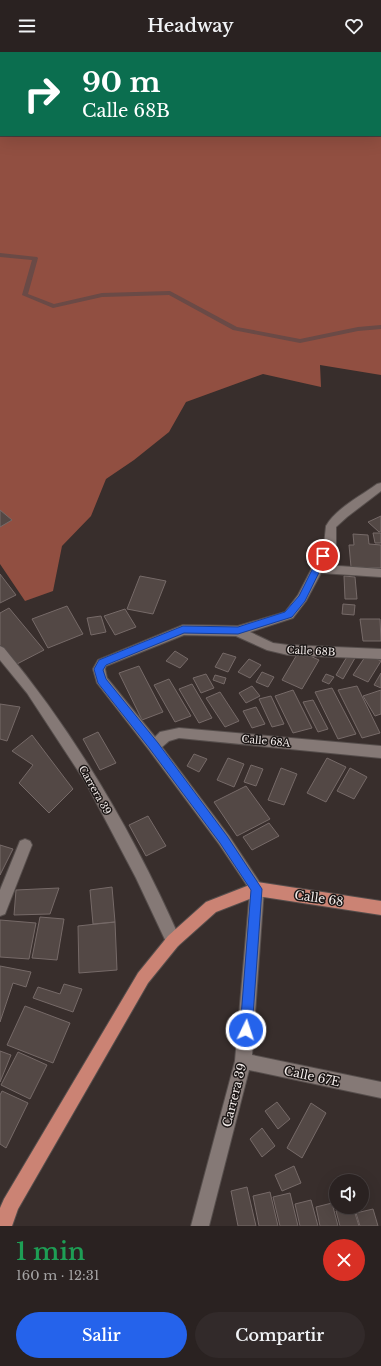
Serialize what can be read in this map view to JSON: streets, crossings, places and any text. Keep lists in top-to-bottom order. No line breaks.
{"streets":{"main road":["Calle 68"],"street":["Calle 68B","Calle 68A","Carrera 39","Calle 67E"]},"crossings":[["Calle 68B","Calle 68A"],["Carrera 39","Calle 68"],["Carrera 39","Calle 67E"]],"page":{"header":"Headway","turn":["90 m","Calle 68B"],"heading":["1 min","160 m · 12:31"],"buttons":["Salir","Compartir"]}}
